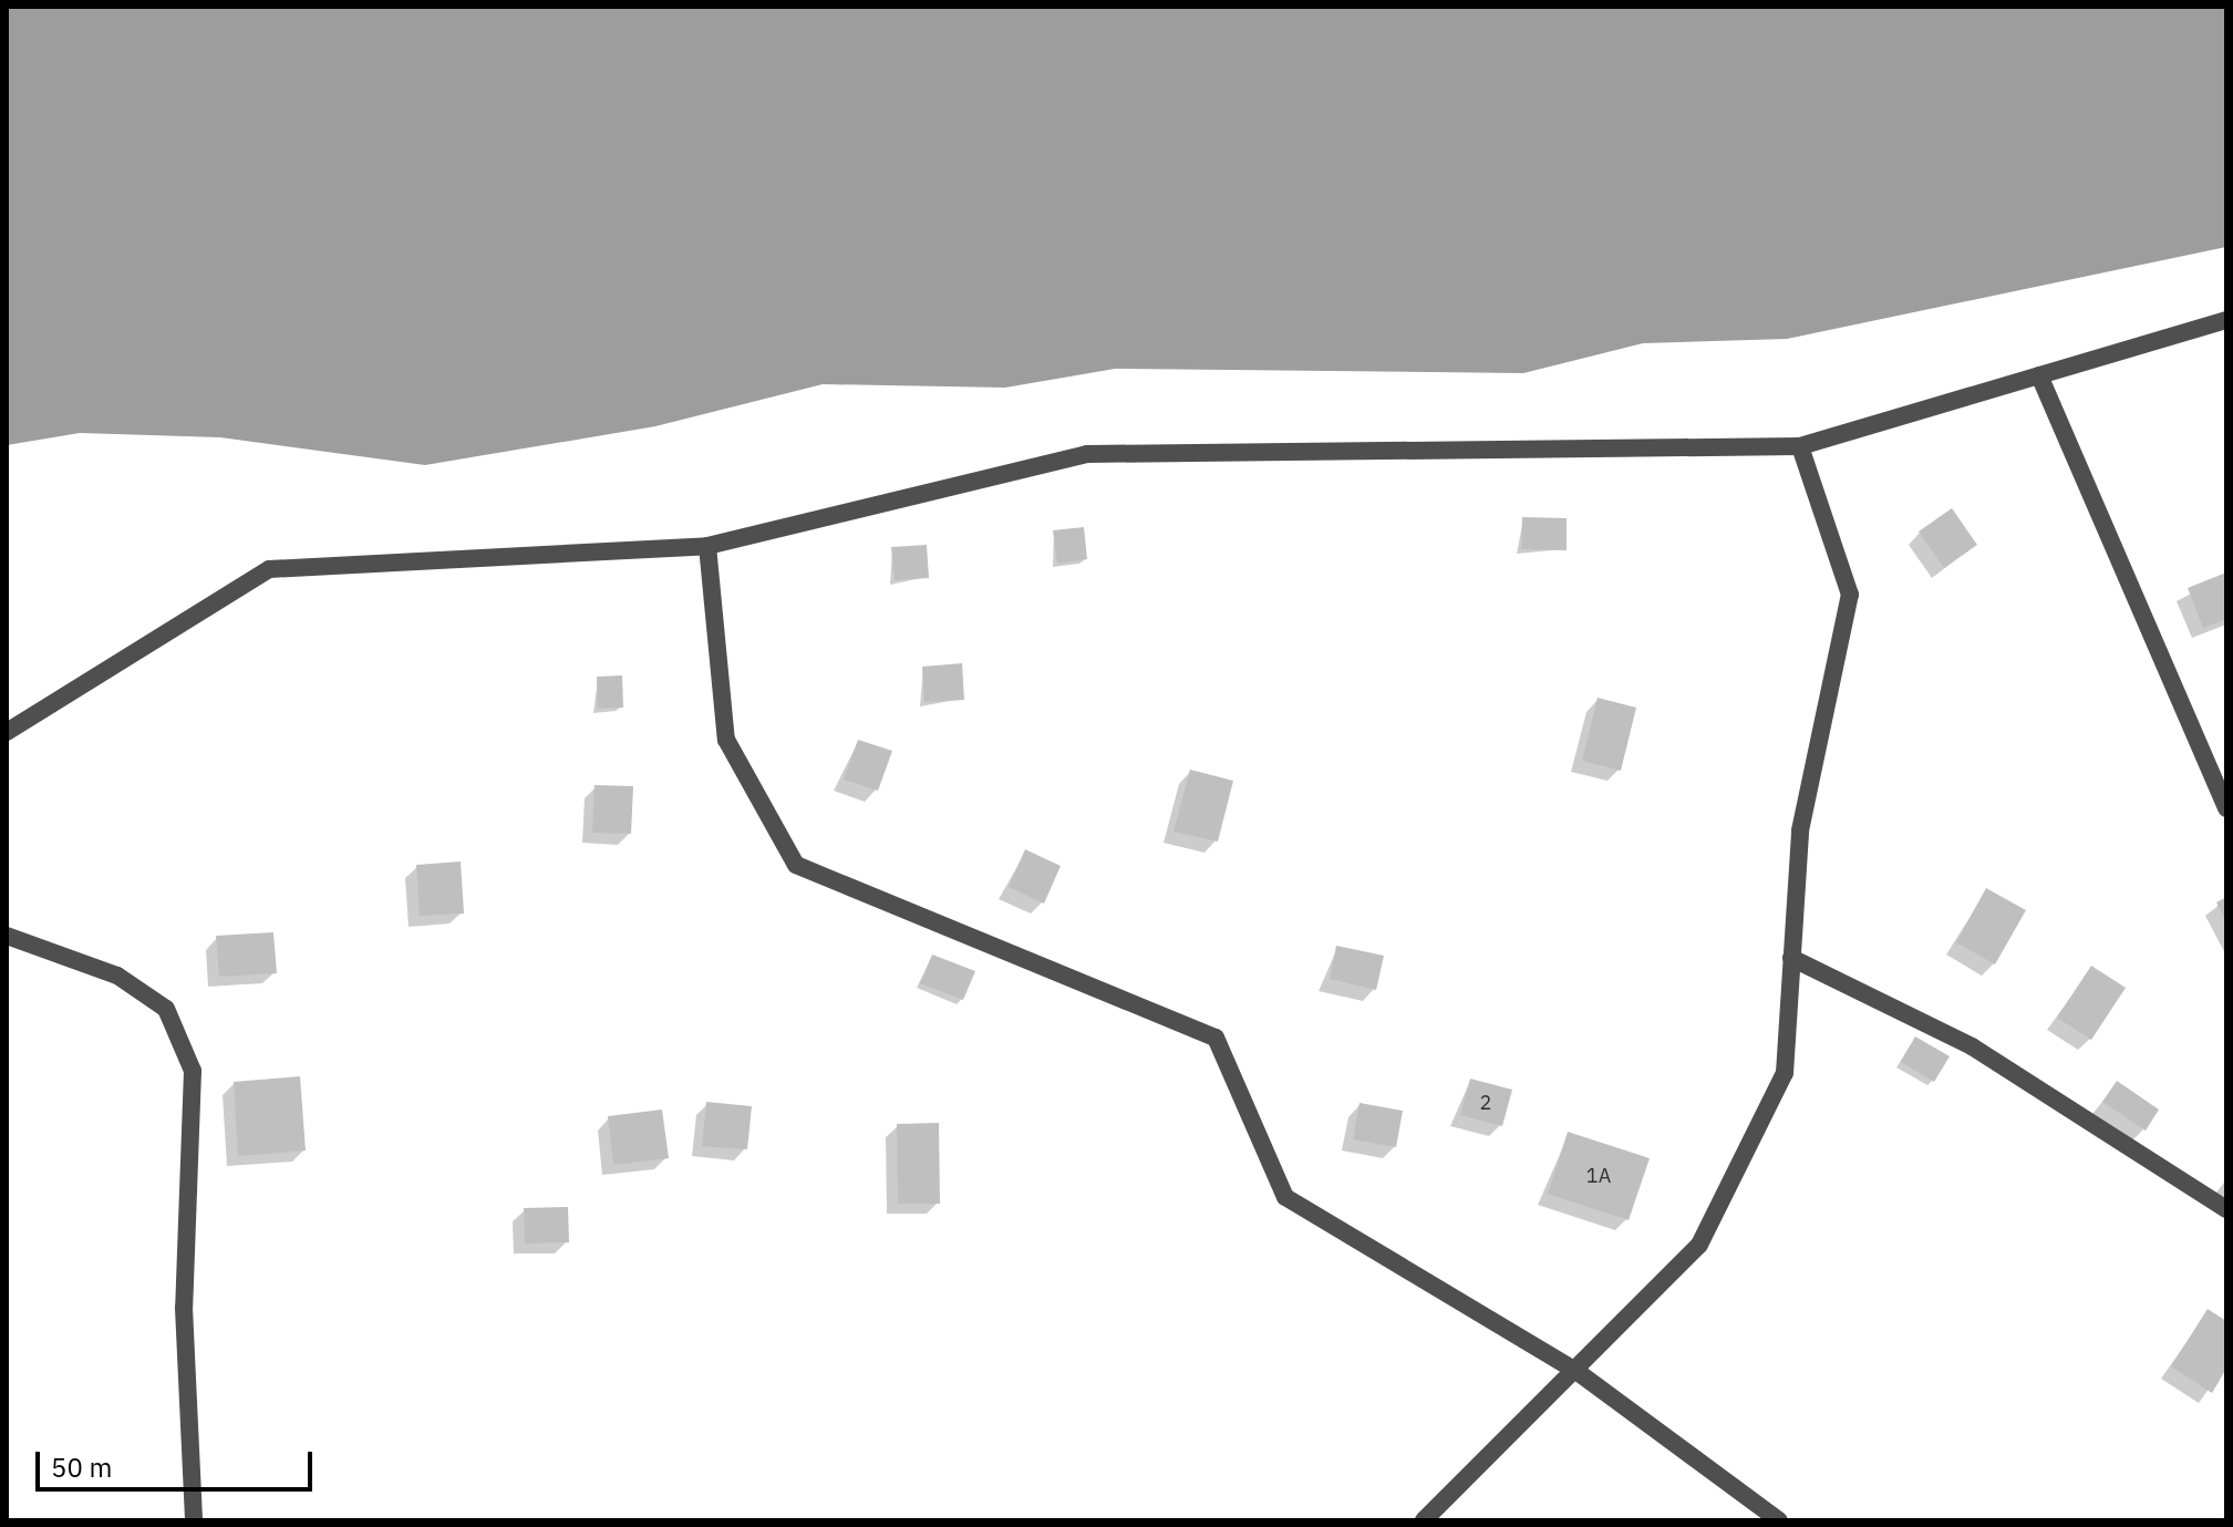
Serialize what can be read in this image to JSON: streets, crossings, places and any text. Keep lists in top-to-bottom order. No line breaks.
{"house_numbers":["2","1А"],"scale_bar":"50 m"}
